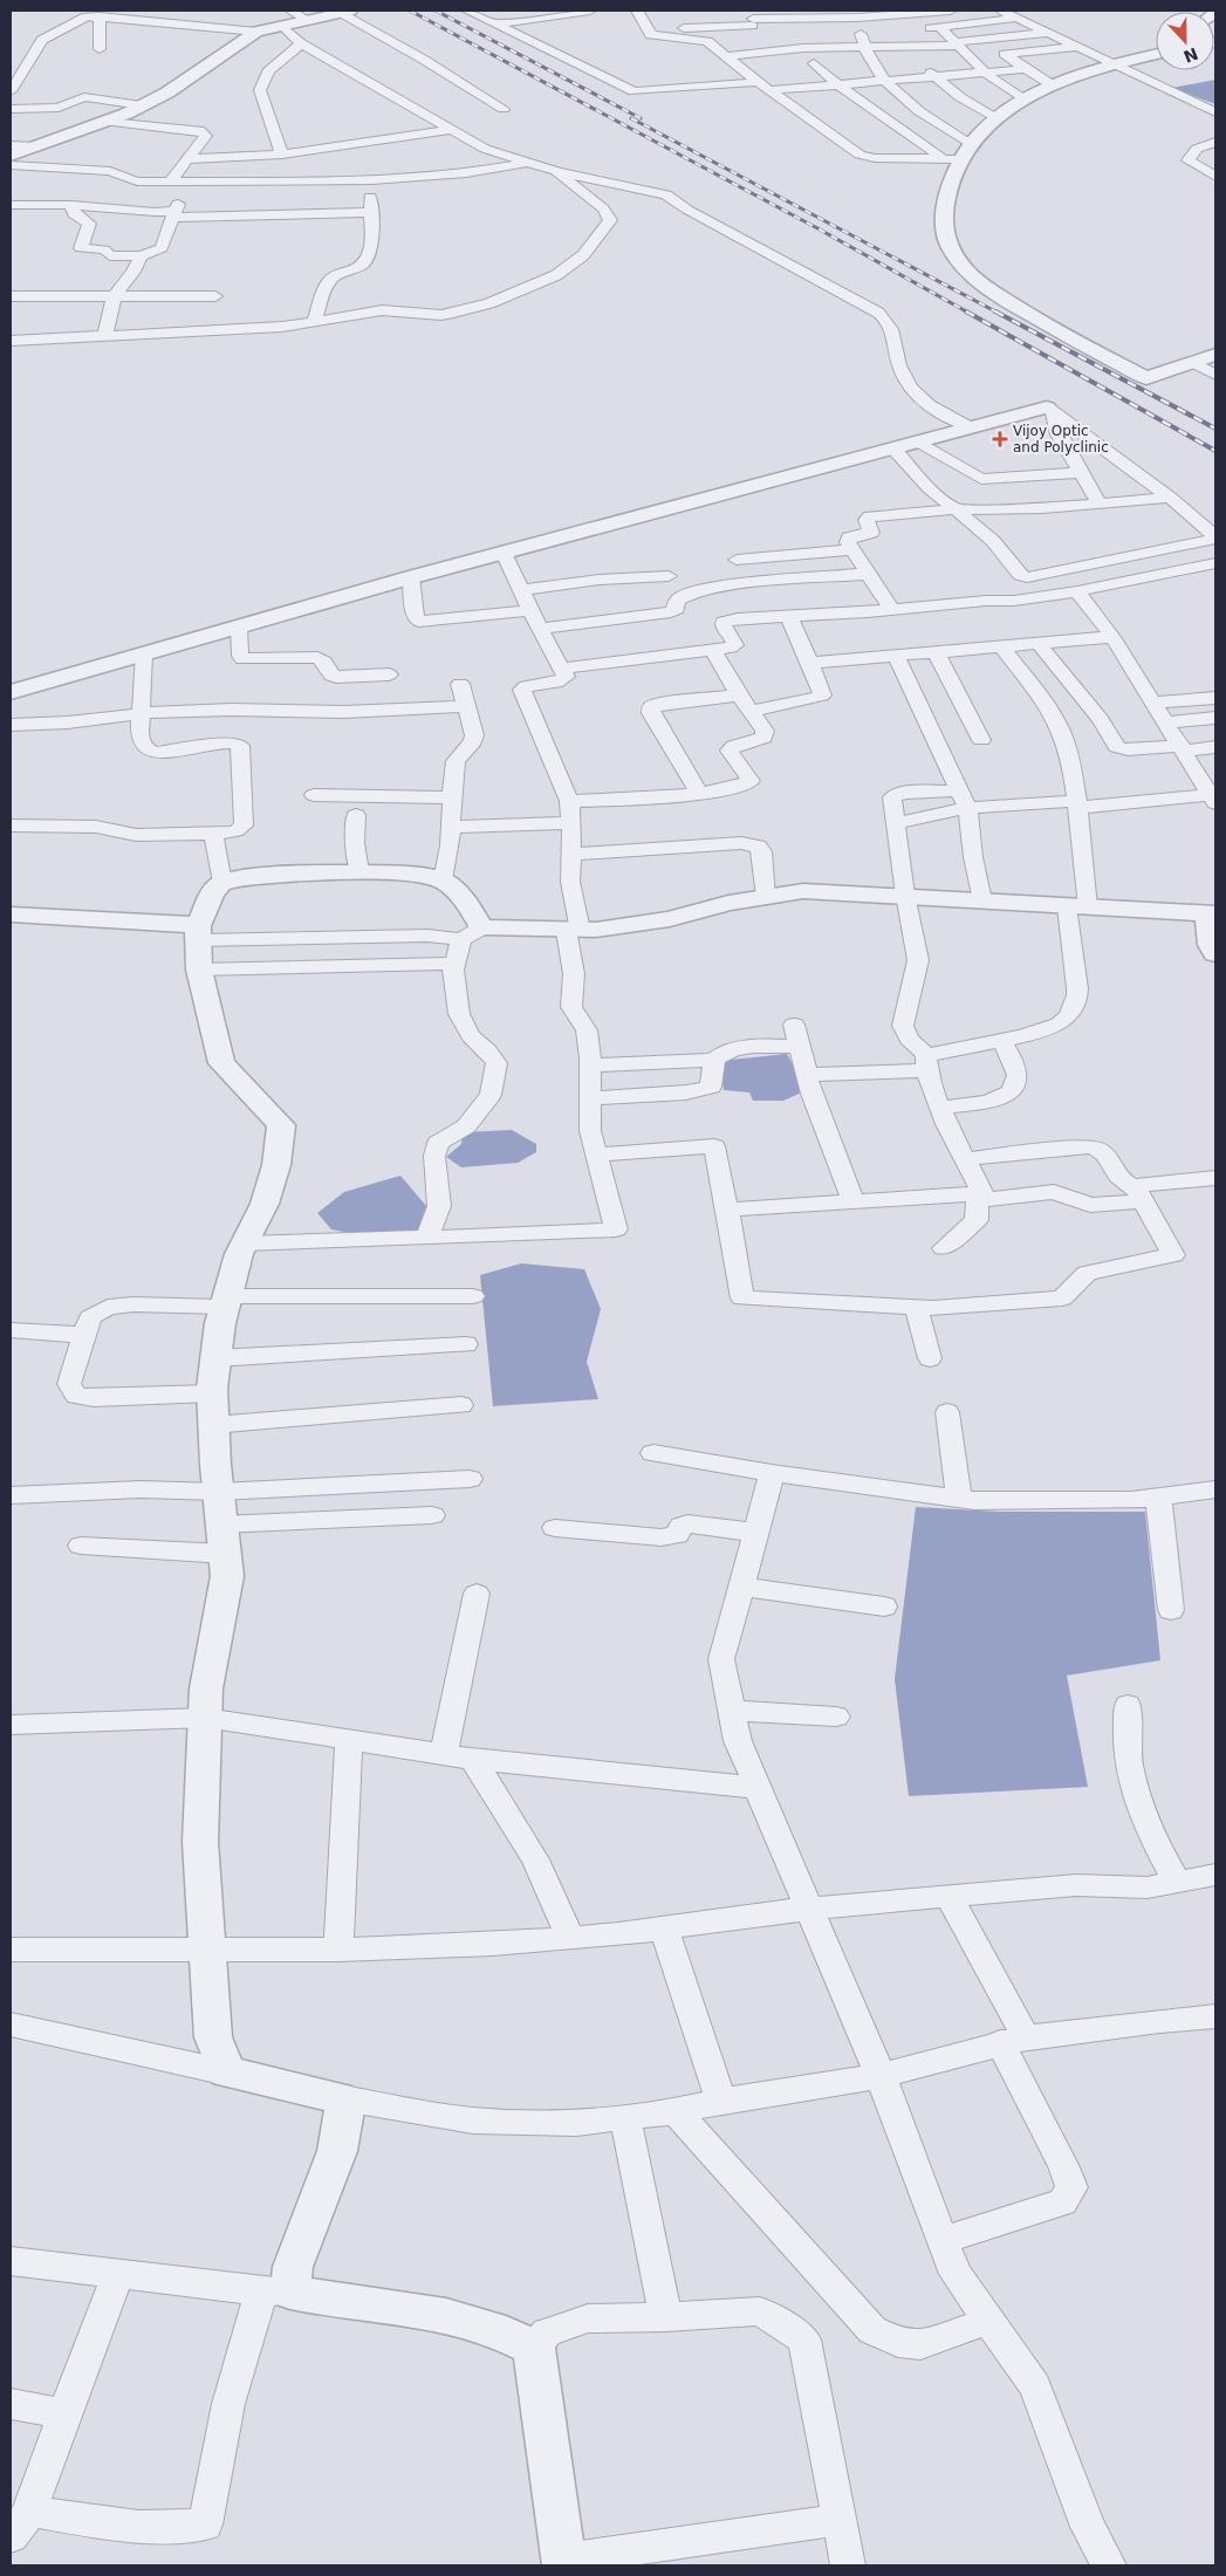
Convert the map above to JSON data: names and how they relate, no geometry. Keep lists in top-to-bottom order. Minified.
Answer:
{"places":{"health":["Vijoy Optic and Polyclinic"]},"north":"bottom"}
